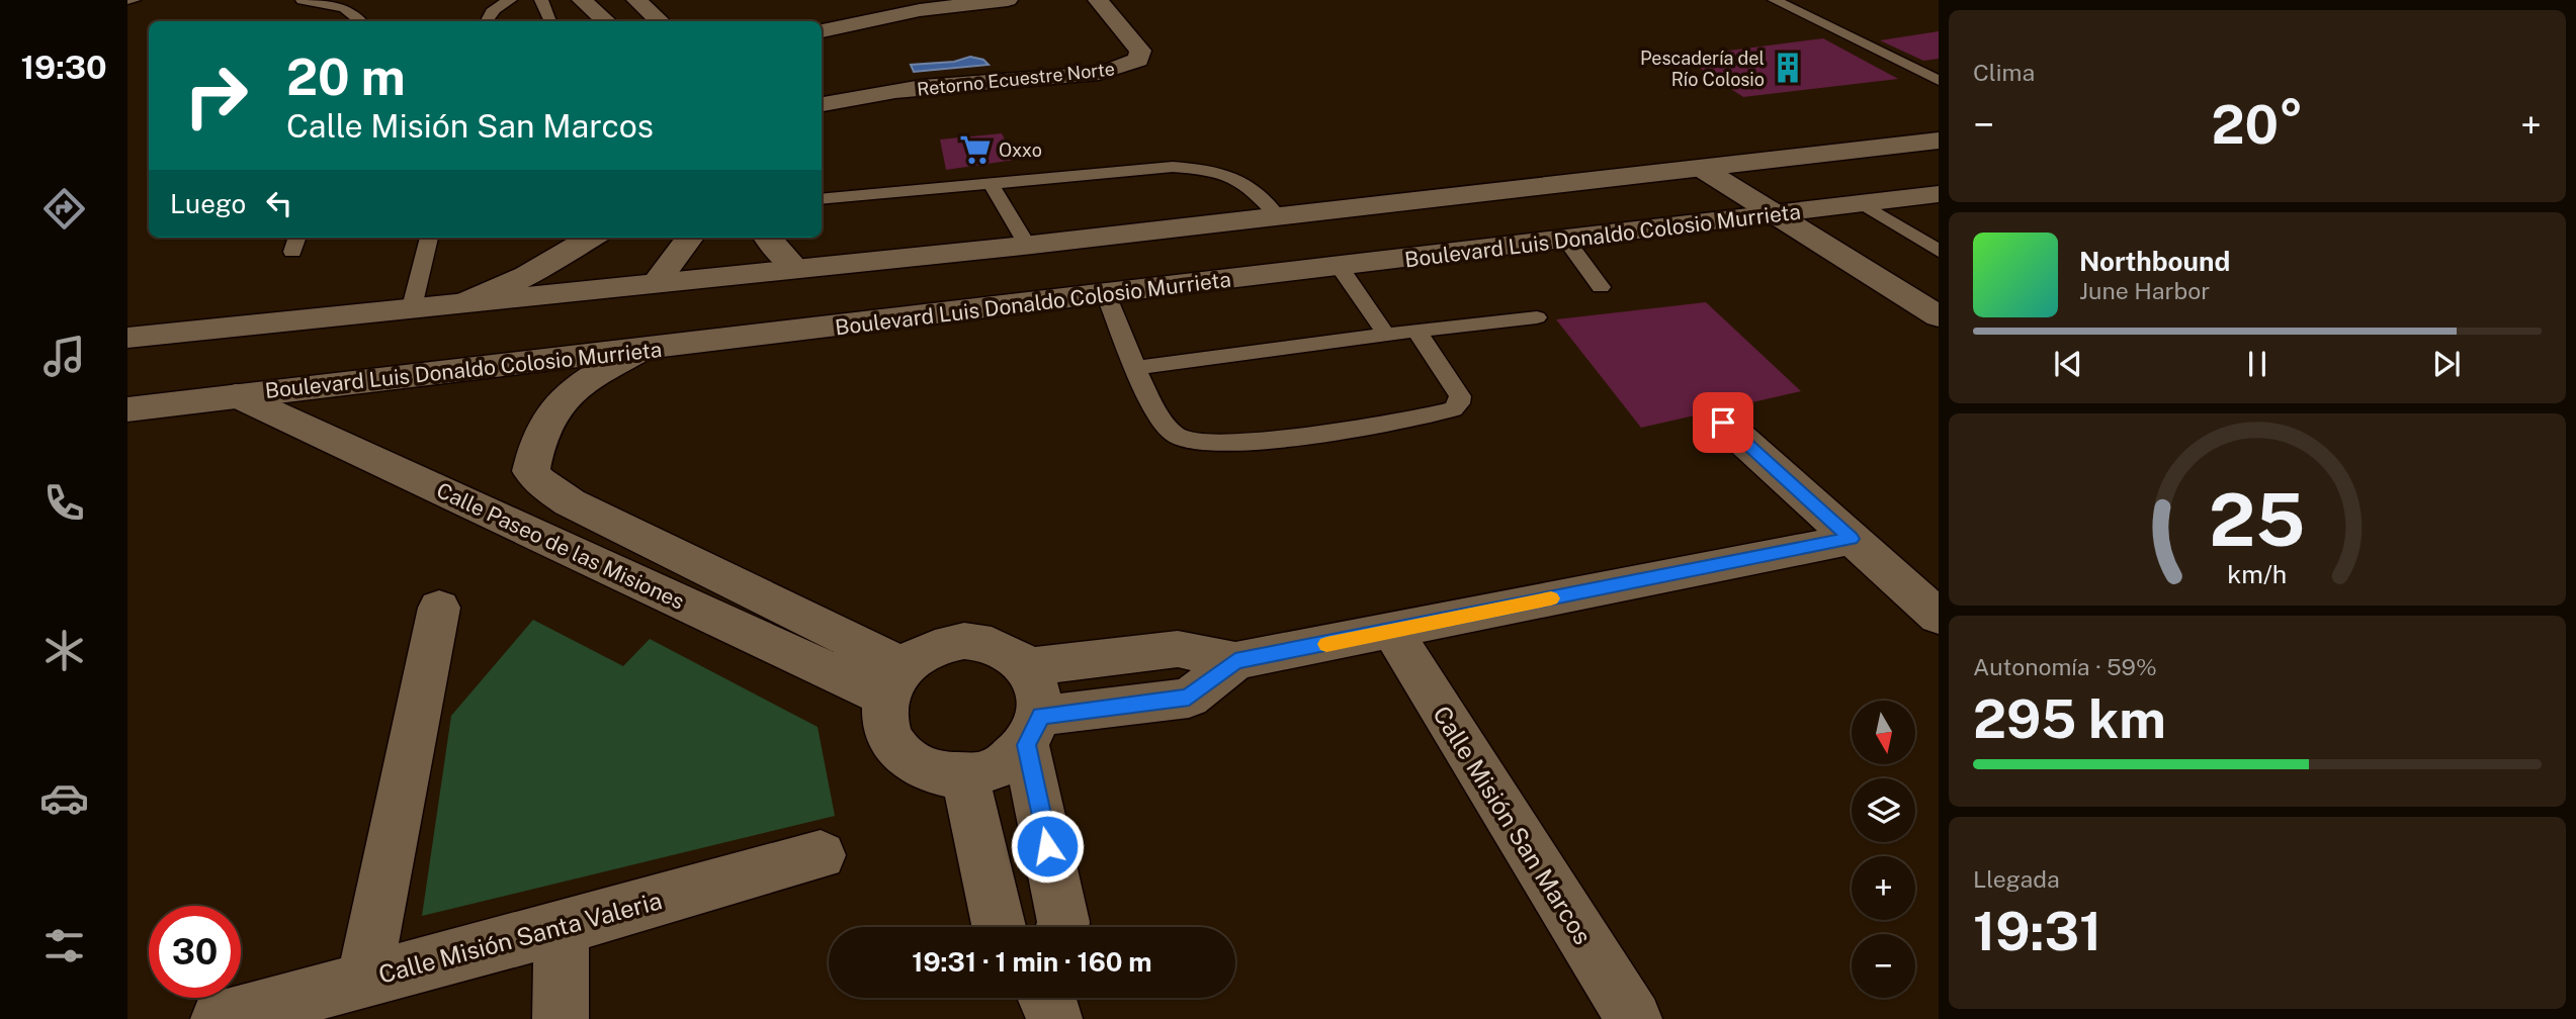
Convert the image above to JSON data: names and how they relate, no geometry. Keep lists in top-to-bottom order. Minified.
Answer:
{"streets":{"street":["Retorno Ecuestre Norte","Boulevard Luis Donaldo Colosio Murrieta","Calle Paseo de las Misiones","Calle Misión San Marcos","Calle Misión Santa Valeria"]},"crossings":[["Boulevard Luis Donaldo Colosio Murrieta","Calle Paseo de las Misiones"]],"places":{"building":["Pescadería del Río Colosio"],"supermarket":["Oxxo"]},"north":"bottom","page":{"tabs":"19:30","tile":["Clima",["Autonomía · 59%","295 km"],["Llegada","19:31"]],"turn":["20 m","Calle Misión San Marcos"],"heat":["−","20°","+"],"then":"Luego","song":["Northbound","June Harbor"],"map_buttons":["+","−"],"limit":"30","trip":"19:31 · 1 min · 160 m","gauge":["25","km/h"]}}
